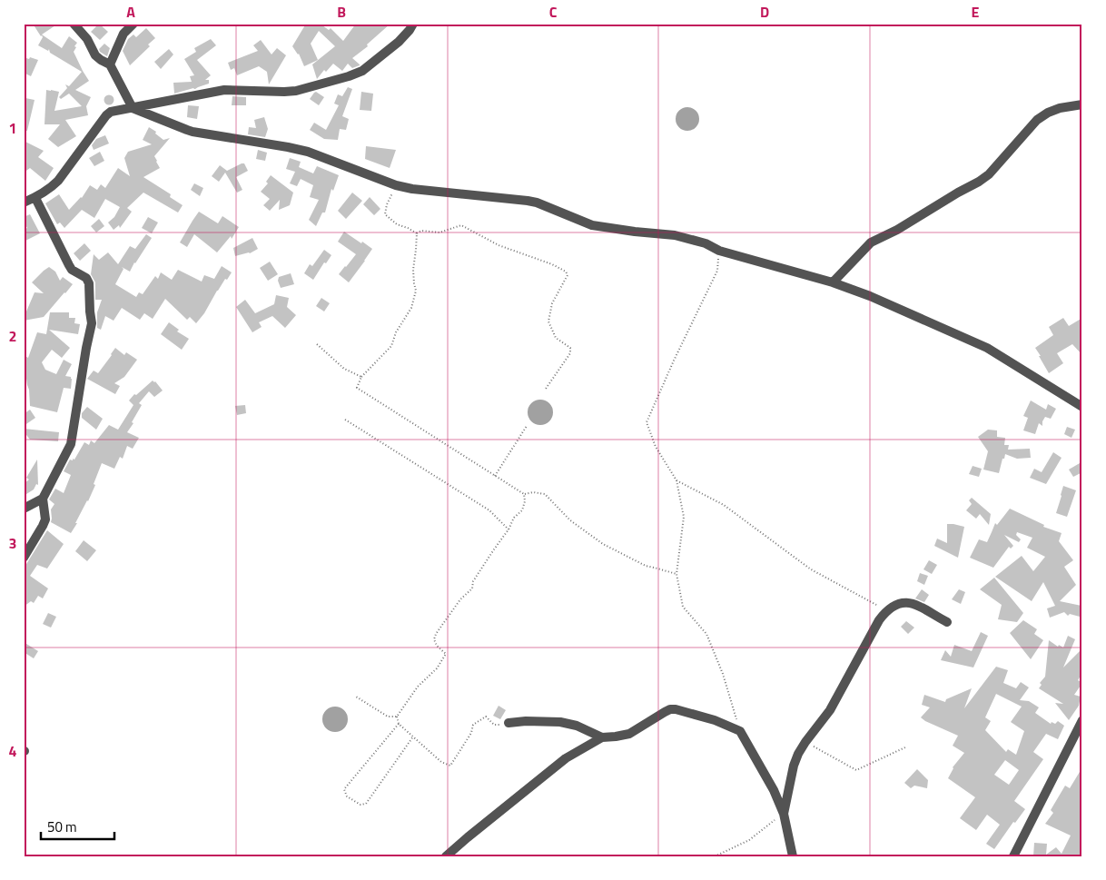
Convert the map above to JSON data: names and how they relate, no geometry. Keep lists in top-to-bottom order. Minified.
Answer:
{"scale_bar":"50 m","grid":{"columns":["A","B","C","D","E"],"rows":["1","2","3","4"]}}
